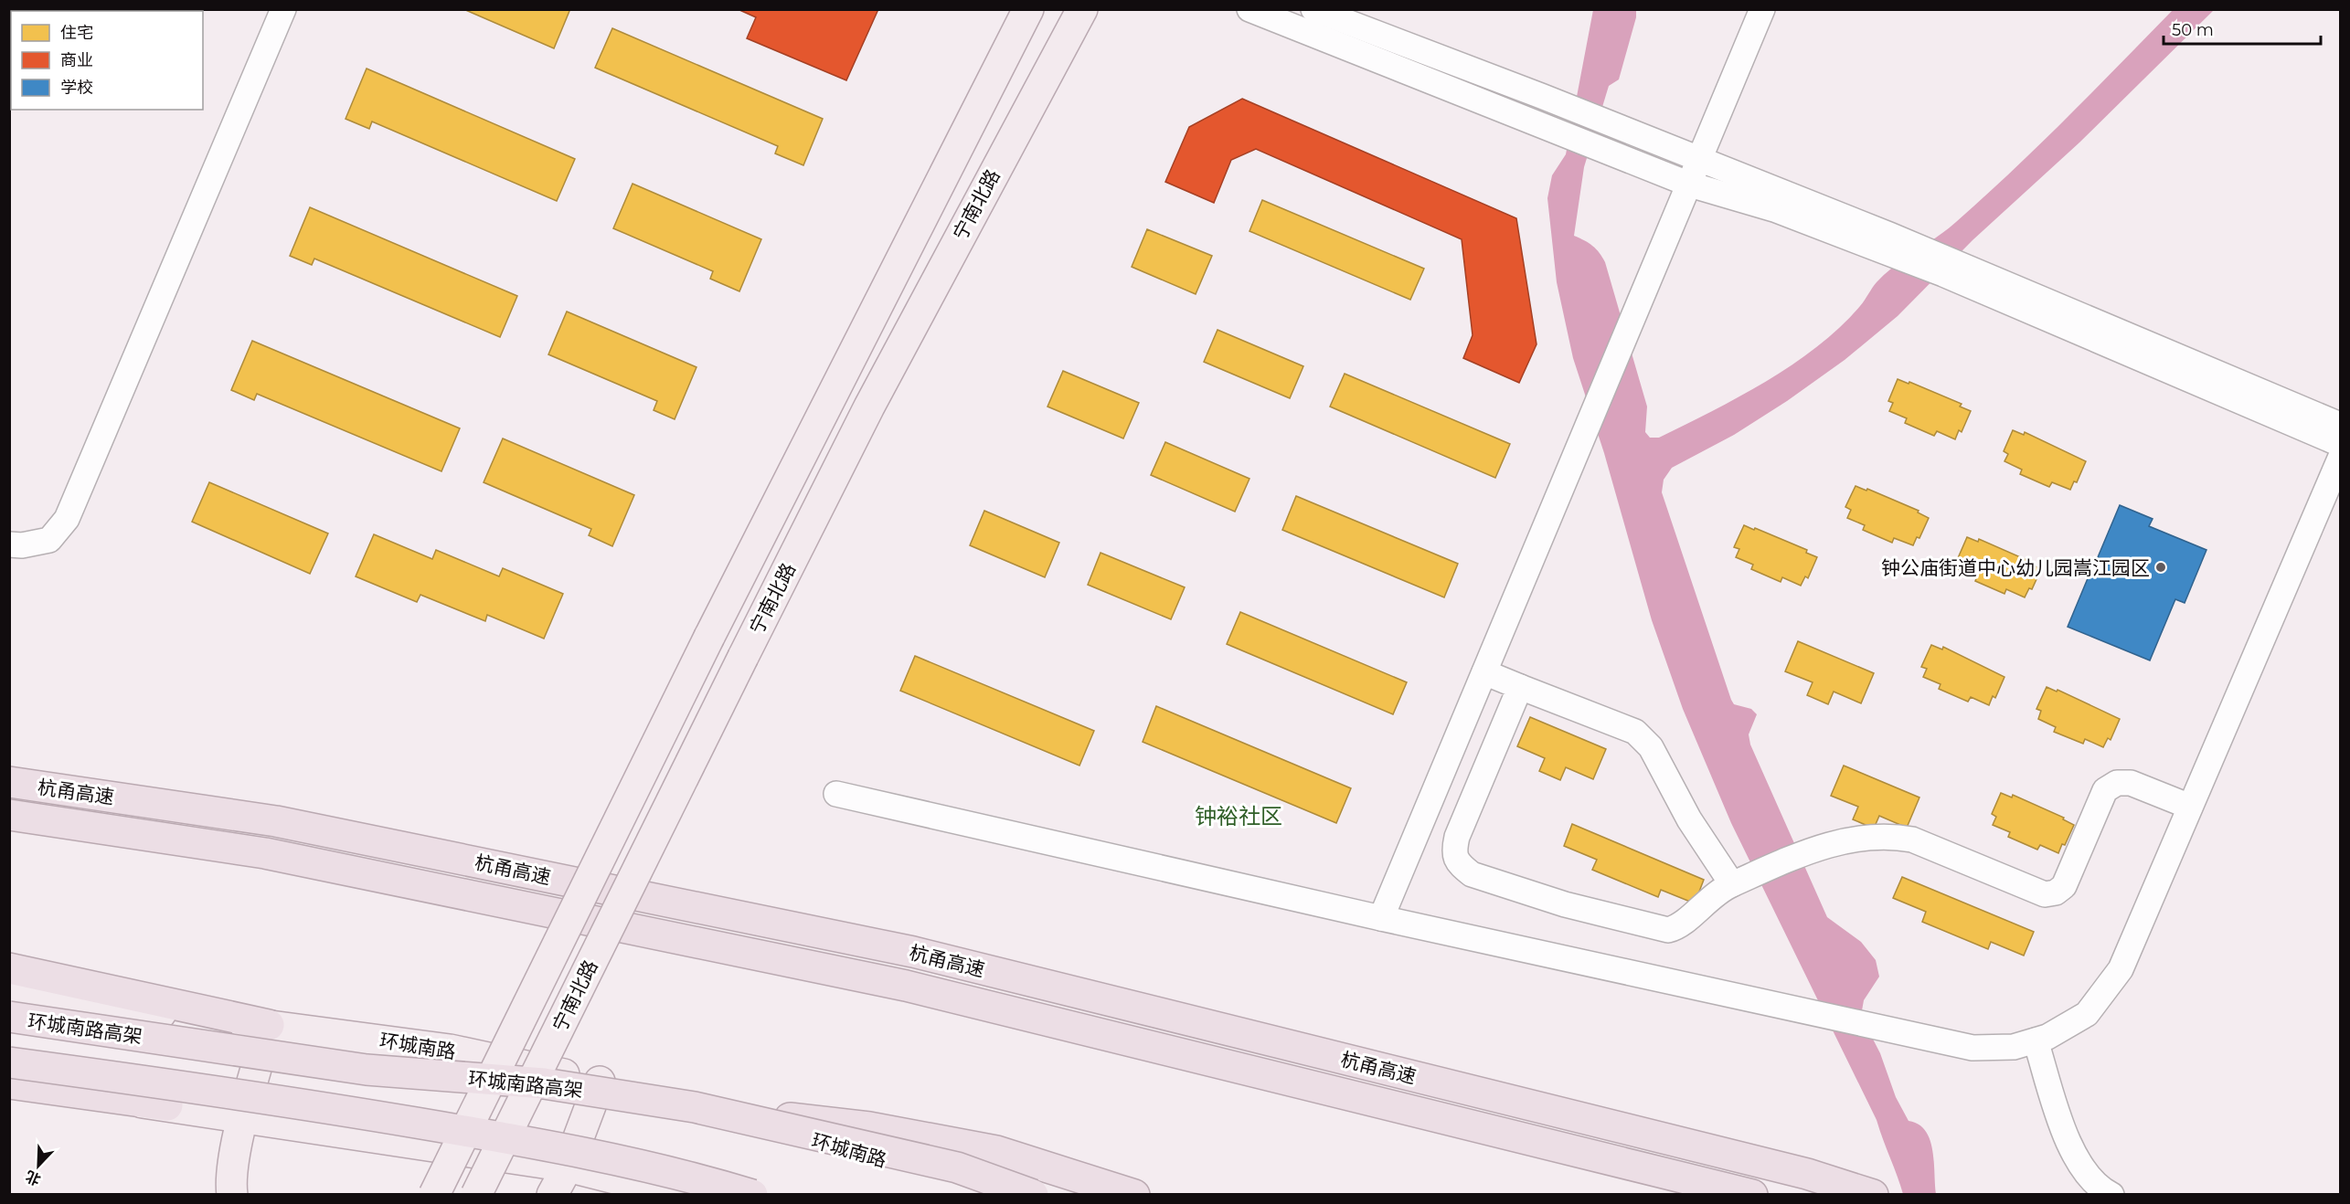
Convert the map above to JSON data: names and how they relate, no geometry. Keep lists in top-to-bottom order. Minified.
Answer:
{"streets":{"highway":["杭甬高速","环城南路高架"],"main road":["宁南北路","环城南路"]},"districts":["钟裕社区"],"places":["钟公庙街道中心幼儿园嵩江园区"],"legend":["住宅","商业","学校"],"scale_bar":"50 m","north":"bottom left"}
